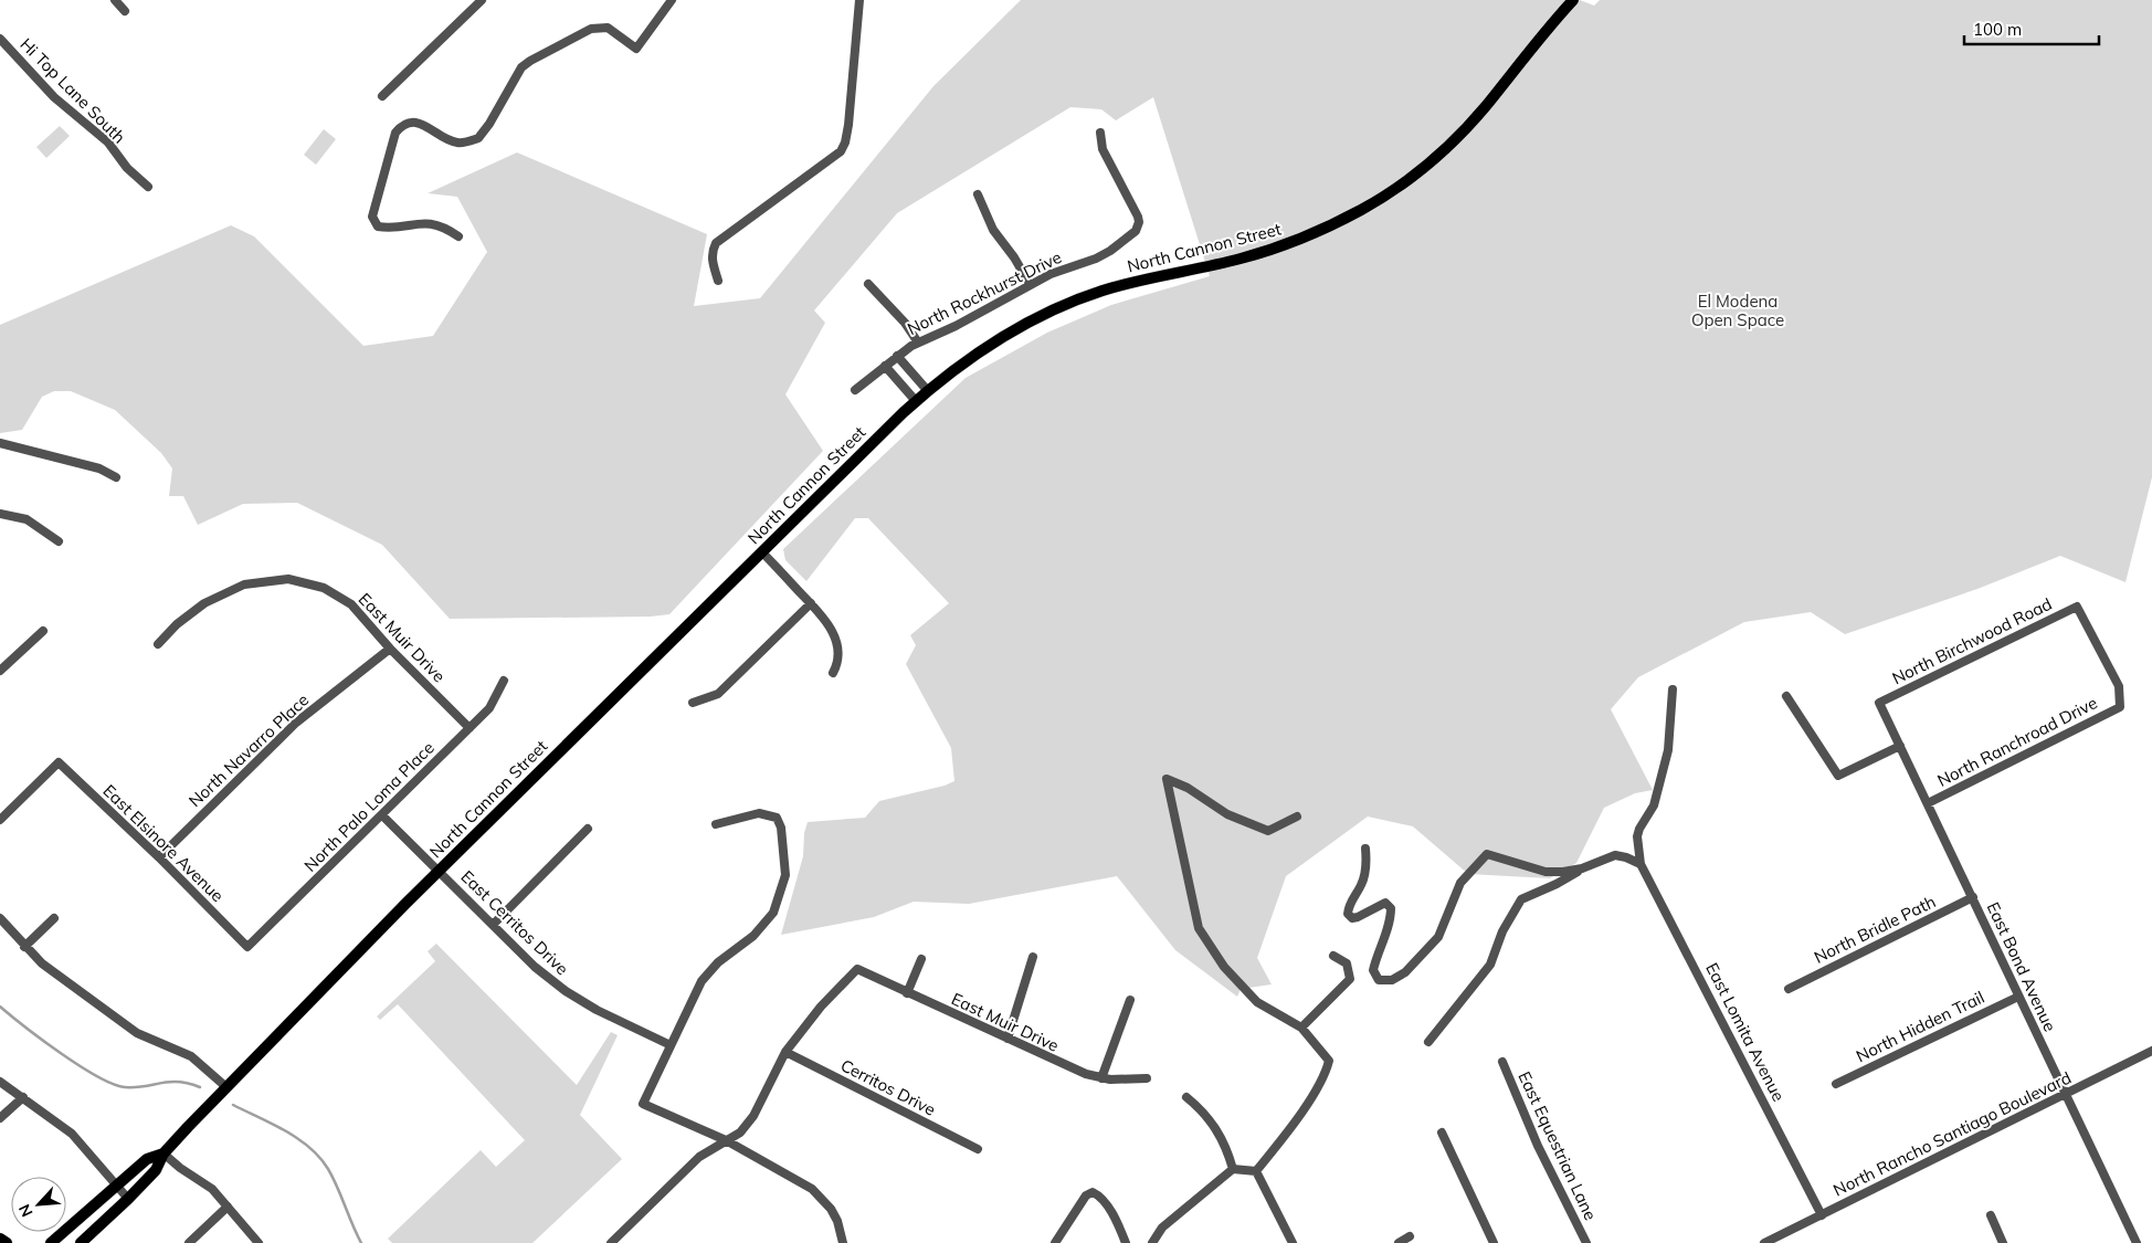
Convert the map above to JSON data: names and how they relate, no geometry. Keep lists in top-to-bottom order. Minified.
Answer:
{"streets":{"main road":["North Cannon Street"],"street":["Hi Top Lane South","North Rockhurst Drive","East Muir Drive","North Birchwood Road","North Ranchroad Drive","North Navarro Place","North Palo Loma Place","East Elsinore Avenue","East Cerritos Drive","North Bridle Path","East Bond Avenue","North Hidden Trail","East Lomita Avenue","Cerritos Drive","North Rancho Santiago Boulevard","East Equestrian Lane"]},"crossings":[["North Cannon Street","North Rockhurst Drive"],["North Cannon Street","East Cerritos Drive"],["East Muir Drive","North Navarro Place"],["East Muir Drive","North Palo Loma Place"],["East Muir Drive","Cerritos Drive"],["North Birchwood Road","North Ranchroad Drive"],["North Birchwood Road","East Bond Avenue"],["North Ranchroad Drive","East Bond Avenue"],["North Navarro Place","East Elsinore Avenue"],["North Palo Loma Place","East Elsinore Avenue"],["North Palo Loma Place","East Cerritos Drive"],["North Bridle Path","East Bond Avenue"],["East Bond Avenue","North Hidden Trail"],["East Bond Avenue","North Rancho Santiago Boulevard"],["East Lomita Avenue","North Rancho Santiago Boulevard"]],"parks":["El Modena Open Space"],"scale_bar":"100 m","north":"bottom left"}
